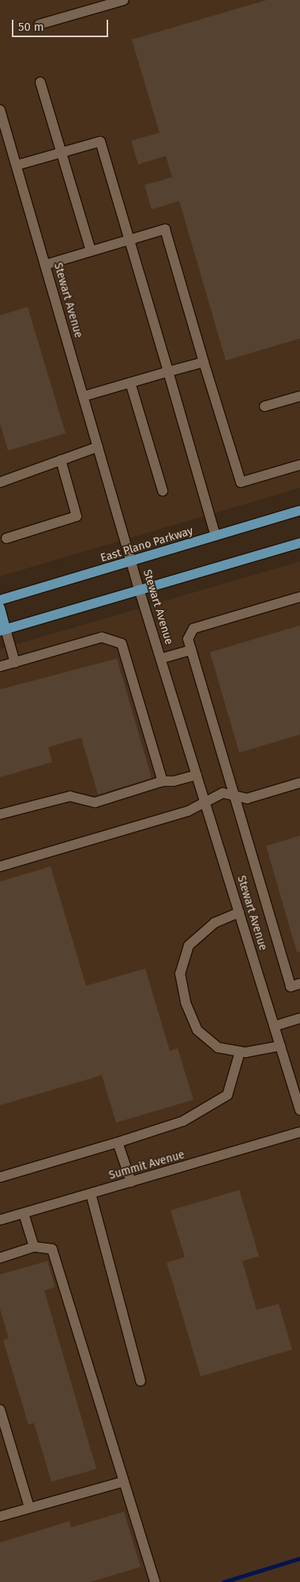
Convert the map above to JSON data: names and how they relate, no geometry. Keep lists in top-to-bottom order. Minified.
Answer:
{"streets":{"main road":["East Plano Parkway"],"street":["Stewart Avenue","Summit Avenue"]},"crossings":[["Stewart Avenue","East Plano Parkway"]],"scale_bar":"50 m"}
